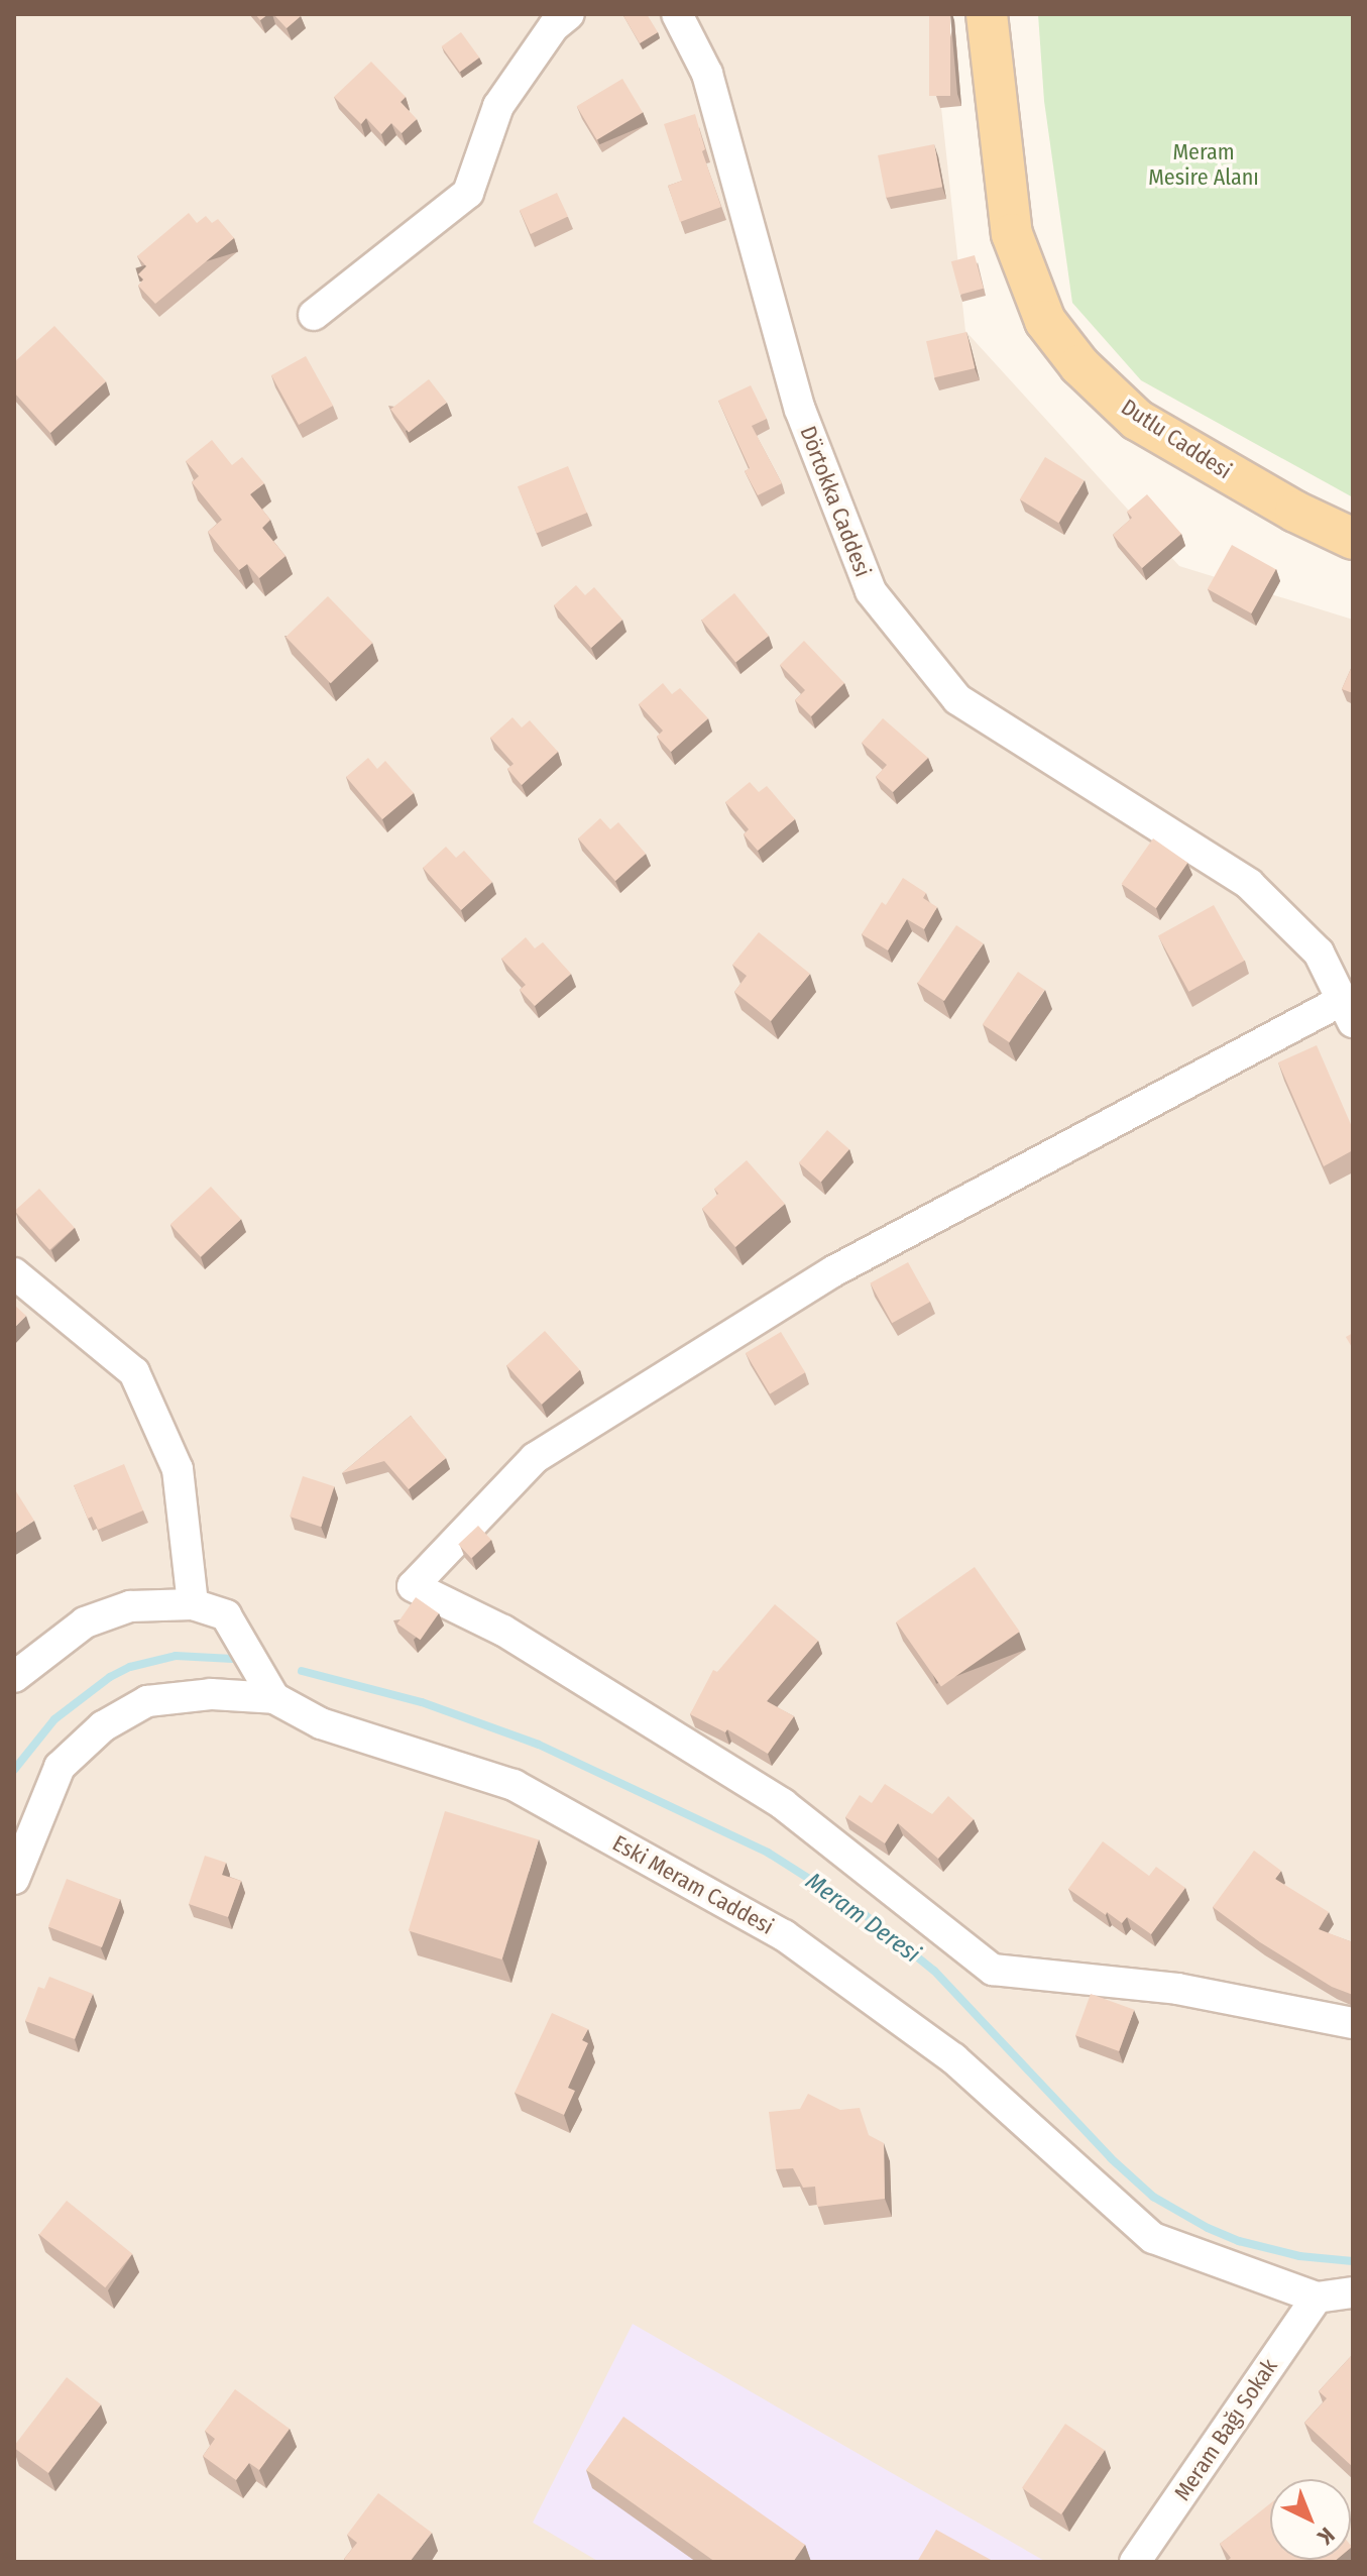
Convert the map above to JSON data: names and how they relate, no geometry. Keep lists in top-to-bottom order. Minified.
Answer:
{"streets":{"main road":["Dutlu Caddesi"],"street":["Dörtokka Caddesi","Eski Meram Caddesi","Meram Bağı Sokak"]},"crossings":[["Eski Meram Caddesi","Meram Bağı Sokak"]],"water":["Meram Deresi"],"parks":["Meram Mesire Alanı"],"north":"bottom right"}
